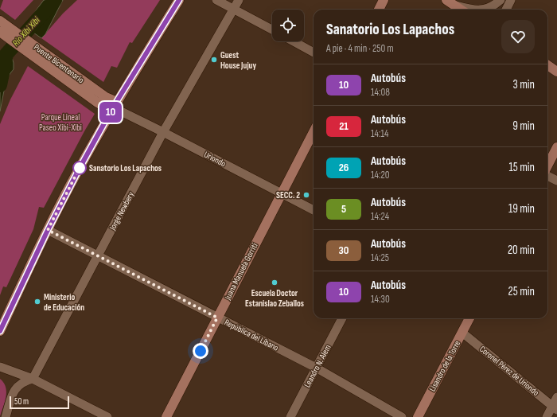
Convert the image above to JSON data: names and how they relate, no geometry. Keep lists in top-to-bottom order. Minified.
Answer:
{"streets":{"main road":["Puente Bicentenario","Juana Manuela Gorriti","Lisandro de la Torre"],"street":["Uriondo","Jorge Newbery","República del Líbano","Leandro N. Alem","Coronel Pérez de Uriondo"]},"crossings":[["Uriondo","Jorge Newbery"],["Uriondo","Juana Manuela Gorriti"],["Jorge Newbery","República del Líbano"],["Juana Manuela Gorriti","República del Líbano"],["República del Líbano","Leandro N. Alem"],["Lisandro de la Torre","Coronel Pérez de Uriondo"]],"water":["Río Xibi Xibi"],"parks":["Parque Lineal Paseo Xibi-Xibi"],"places":["Guest House Jujuy","Sanatorio Los Lapachos","SECC. 2","Escuela Doctor Estanislao Zeballos","Ministerio de Educación"],"lines":["bus line 10"],"scale_bar":"50 m","page":{"on_map":"10","heading":["Sanatorio Los Lapachos","A pie · 4 min · 250 m"],"list":[{"mark":"10","name":"Autobús","note":"14:08","value":"3 min"},{"mark":"21","name":"Autobús","note":"14:14","value":"9 min"},{"mark":"26","name":"Autobús","note":"14:20","value":"15 min"},{"mark":"5","name":"Autobús","note":"14:24","value":"19 min"},{"mark":"30","name":"Autobús","note":"14:25","value":"20 min"},{"mark":"10","name":"Autobús","note":"14:30","value":"25 min"}],"scale":"50 m"}}
